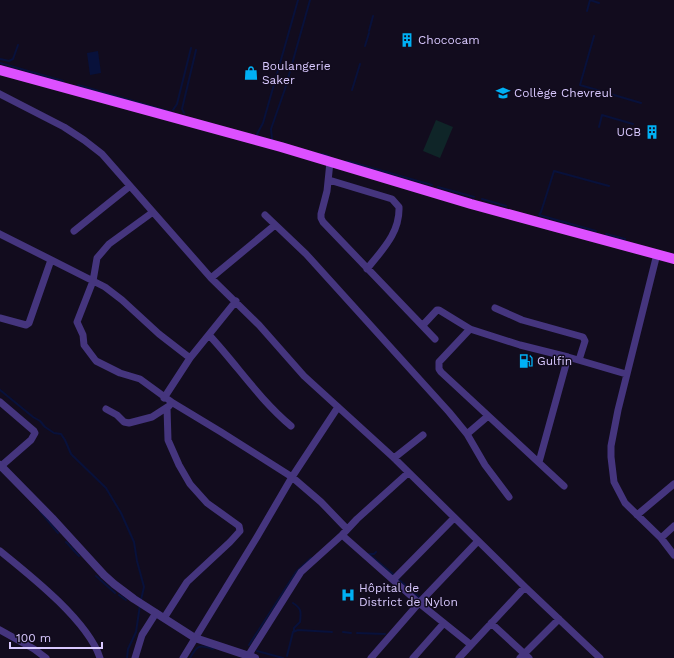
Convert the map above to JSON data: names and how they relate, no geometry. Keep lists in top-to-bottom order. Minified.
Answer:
{"places":{"building":["Chococam","UCB"],"shop":["Boulangerie Saker"],"school or university":["Collège Chevreul"],"fuel station":["Gulfin"],"hospital":["Hôpital de District de Nylon"]},"scale_bar":"100 m"}
